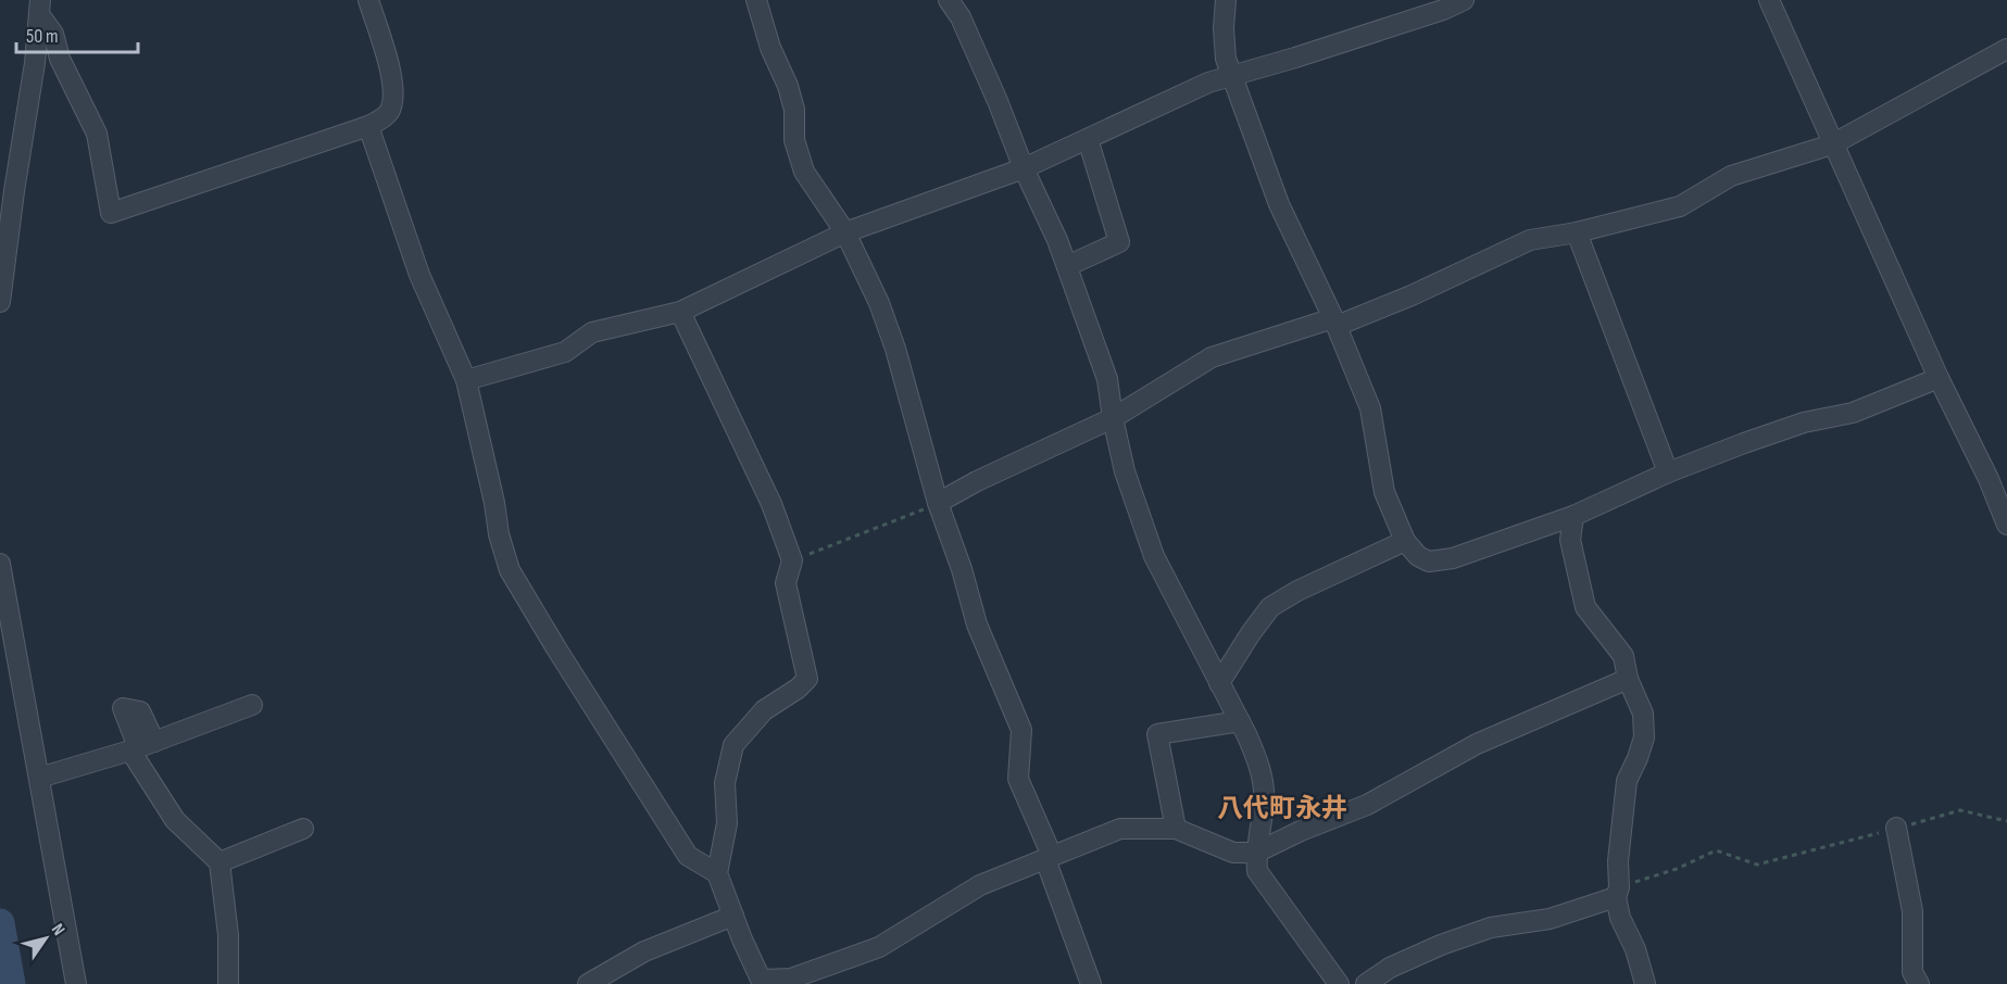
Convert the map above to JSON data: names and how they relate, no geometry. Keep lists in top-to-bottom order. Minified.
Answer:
{"districts":["八代町永井"],"scale_bar":"50 m","north":"top right"}
